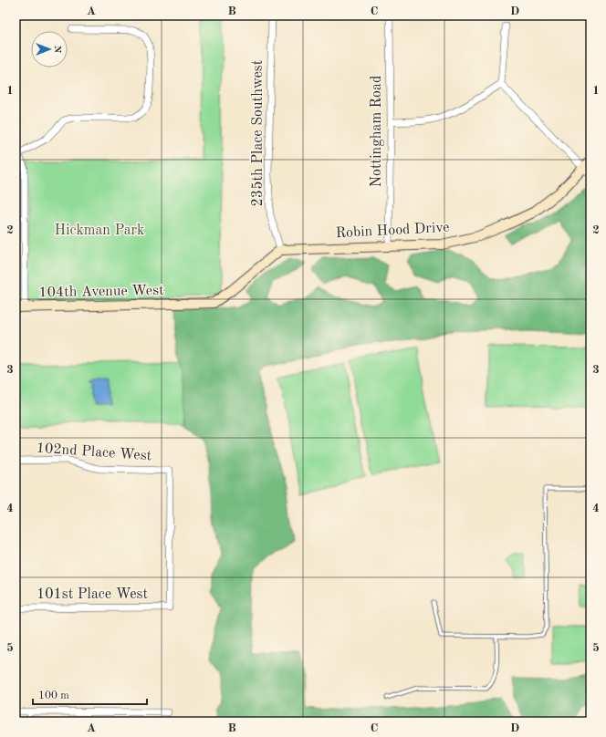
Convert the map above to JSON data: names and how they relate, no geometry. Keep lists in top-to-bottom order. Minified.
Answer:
{"streets":{"street":["Nottingham Road","235th Place Southwest","Robin Hood Drive","104th Avenue West","102nd Place West","101st Place West"]},"crossings":[["Nottingham Road","Robin Hood Drive"],["235th Place Southwest","Robin Hood Drive"],["235th Place Southwest","104th Avenue West"],["Robin Hood Drive","104th Avenue West"],["102nd Place West","101st Place West"]],"parks":["Hickman Park"],"scale_bar":"100 m","north":"right","grid":{"columns":["A","B","C","D"],"rows":["1","2","3","4","5"]}}
